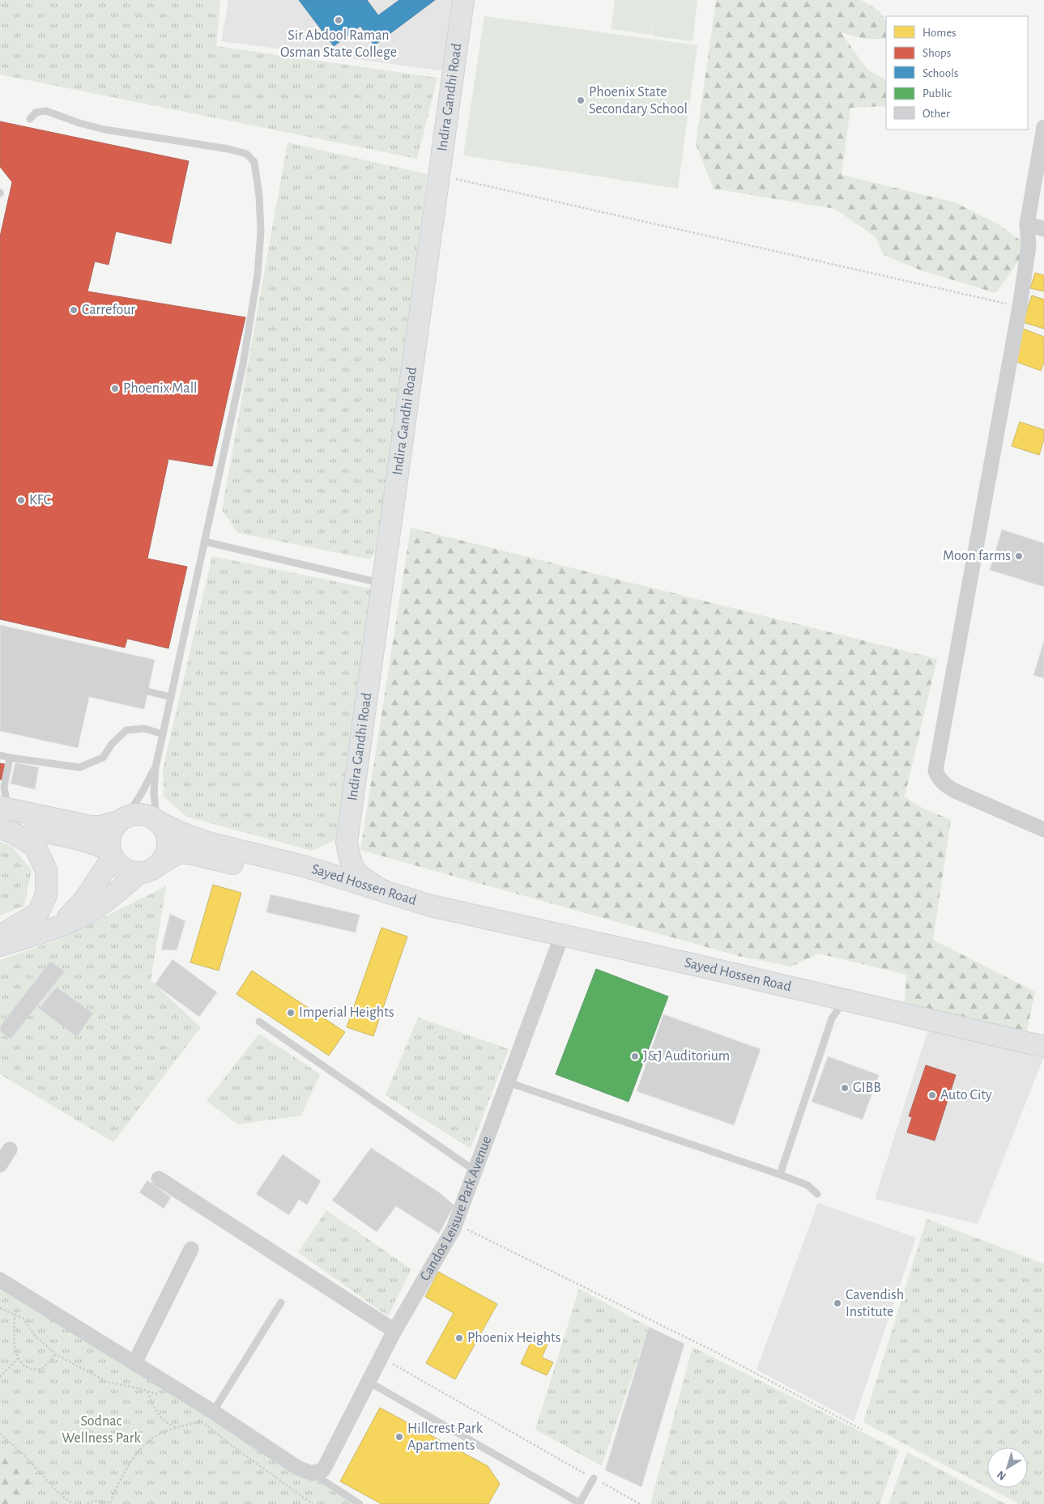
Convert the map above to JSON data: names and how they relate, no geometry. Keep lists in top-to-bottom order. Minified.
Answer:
{"streets":{"main road":["Indira Gandhi Road","Sayed Hossen Road"],"street":["Candos Leisure Park Avenue"]},"crossings":[["Indira Gandhi Road","Sayed Hossen Road"],["Sayed Hossen Road","Candos Leisure Park Avenue"]],"parks":["Sodnac Wellness Park"],"places":["Sir Abdool Raman Osman State College","Phoenix State Secondary School","Carrefour","Phoenix Mall","KFC","Moon farms","Imperial Heights","J&J Auditorium","GIBB","Auto City","Cavendish Institute","Phoenix Heights","Hillcrest Park Apartments"],"legend":["Homes","Shops","Schools","Public","Other"],"north":"bottom left"}
